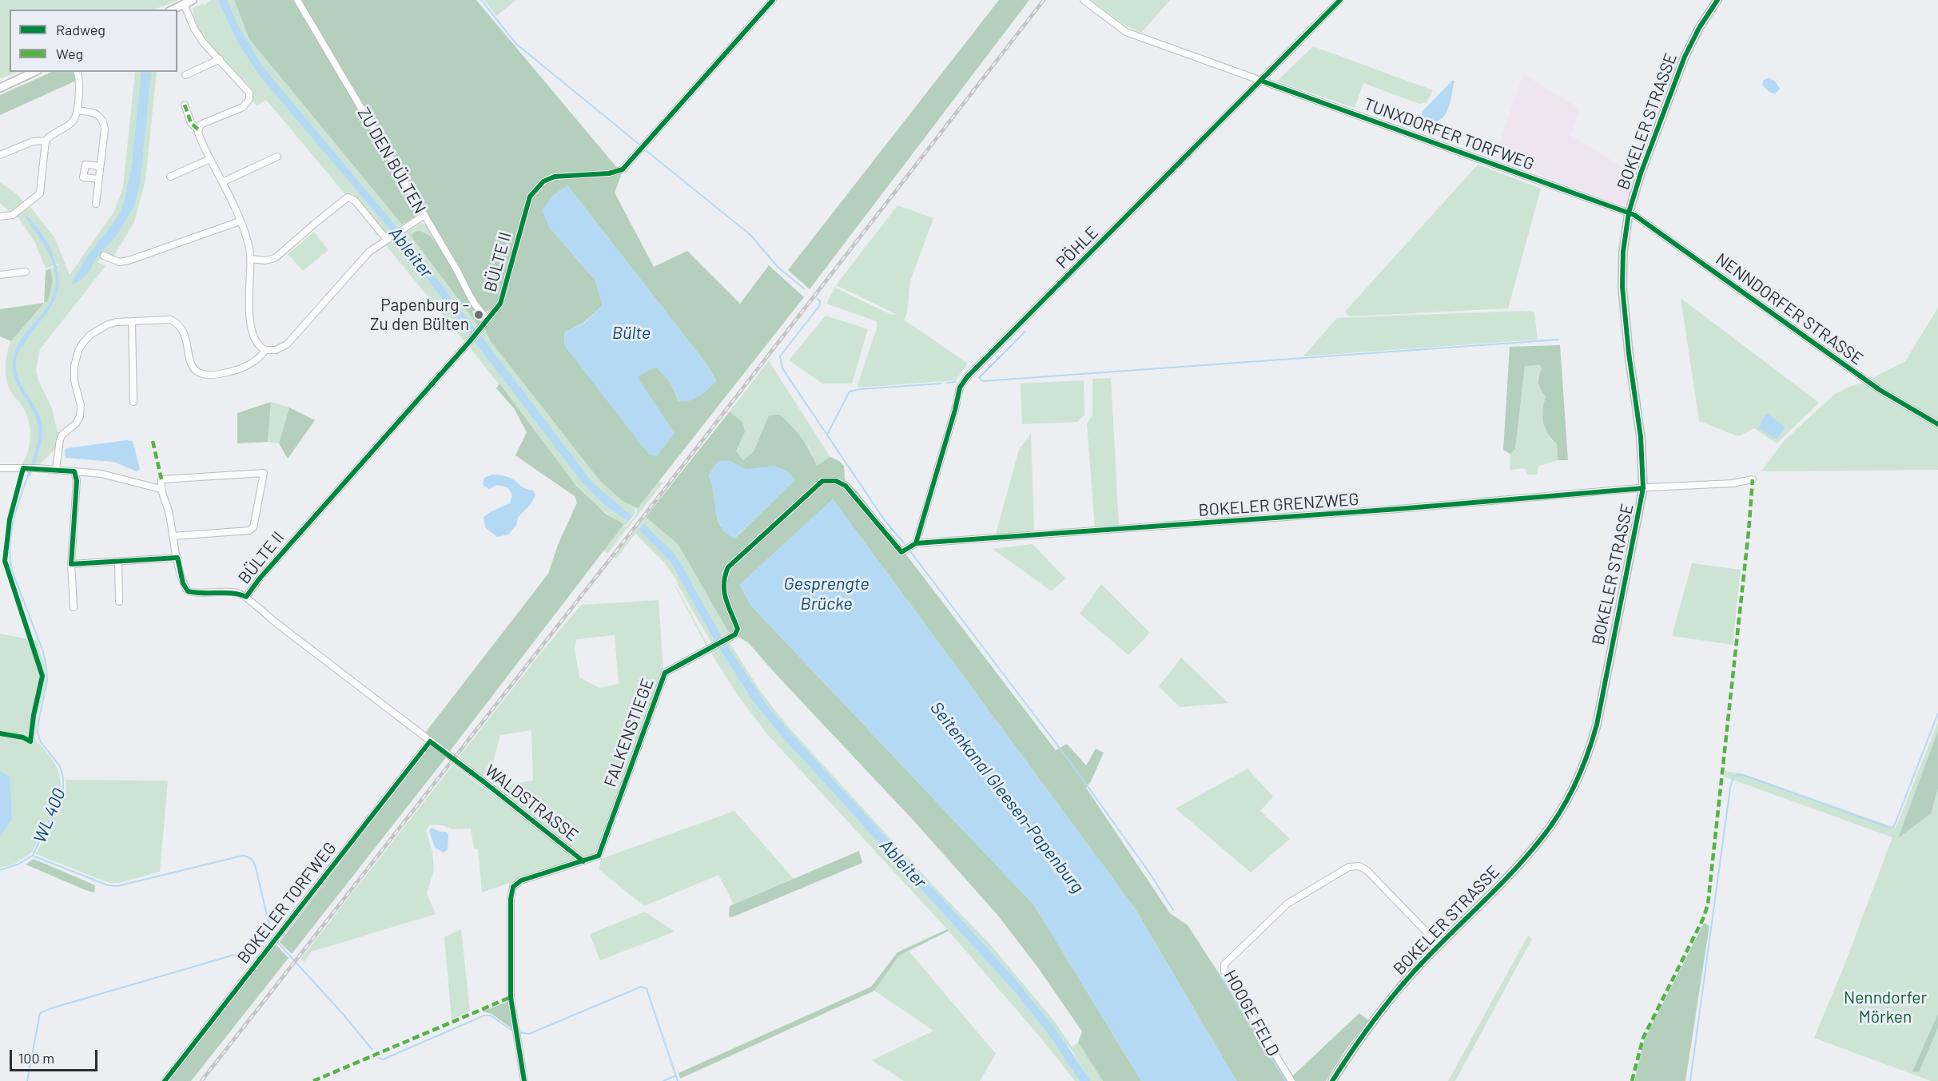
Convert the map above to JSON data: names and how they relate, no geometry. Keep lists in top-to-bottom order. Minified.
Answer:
{"streets":{"street":["BOKELER STRASSE","TUNXDORFER TORFWEG","ZU DEN BÜLTEN","PÖHLE","BÜLTE II","NENNDORFER STRASSE","BOKELER GRENZWEG","FALKENSTIEGE","WALDSTRASSE","BOKELER TORFWEG","HOOGE FELD"]},"crossings":[["BOKELER STRASSE","TUNXDORFER TORFWEG"],["BOKELER STRASSE","NENNDORFER STRASSE"],["BOKELER STRASSE","BOKELER GRENZWEG"],["BOKELER STRASSE","HOOGE FELD"],["TUNXDORFER TORFWEG","PÖHLE"],["TUNXDORFER TORFWEG","NENNDORFER STRASSE"],["ZU DEN BÜLTEN","BÜLTE II"],["PÖHLE","BOKELER GRENZWEG"],["PÖHLE","FALKENSTIEGE"],["BÜLTE II","WALDSTRASSE"],["BOKELER GRENZWEG","FALKENSTIEGE"],["FALKENSTIEGE","WALDSTRASSE"],["WALDSTRASSE","BOKELER TORFWEG"]],"water":["Ableiter","Bülte","Gesprengte Brücke","Seitenkanal Gleesen-Papenburg","WL 400"],"parks":["Nenndorfer Mörken"],"places":["Papenburg - Zu den Bülten"],"legend":["Radweg","Weg"],"scale_bar":"100 m"}
